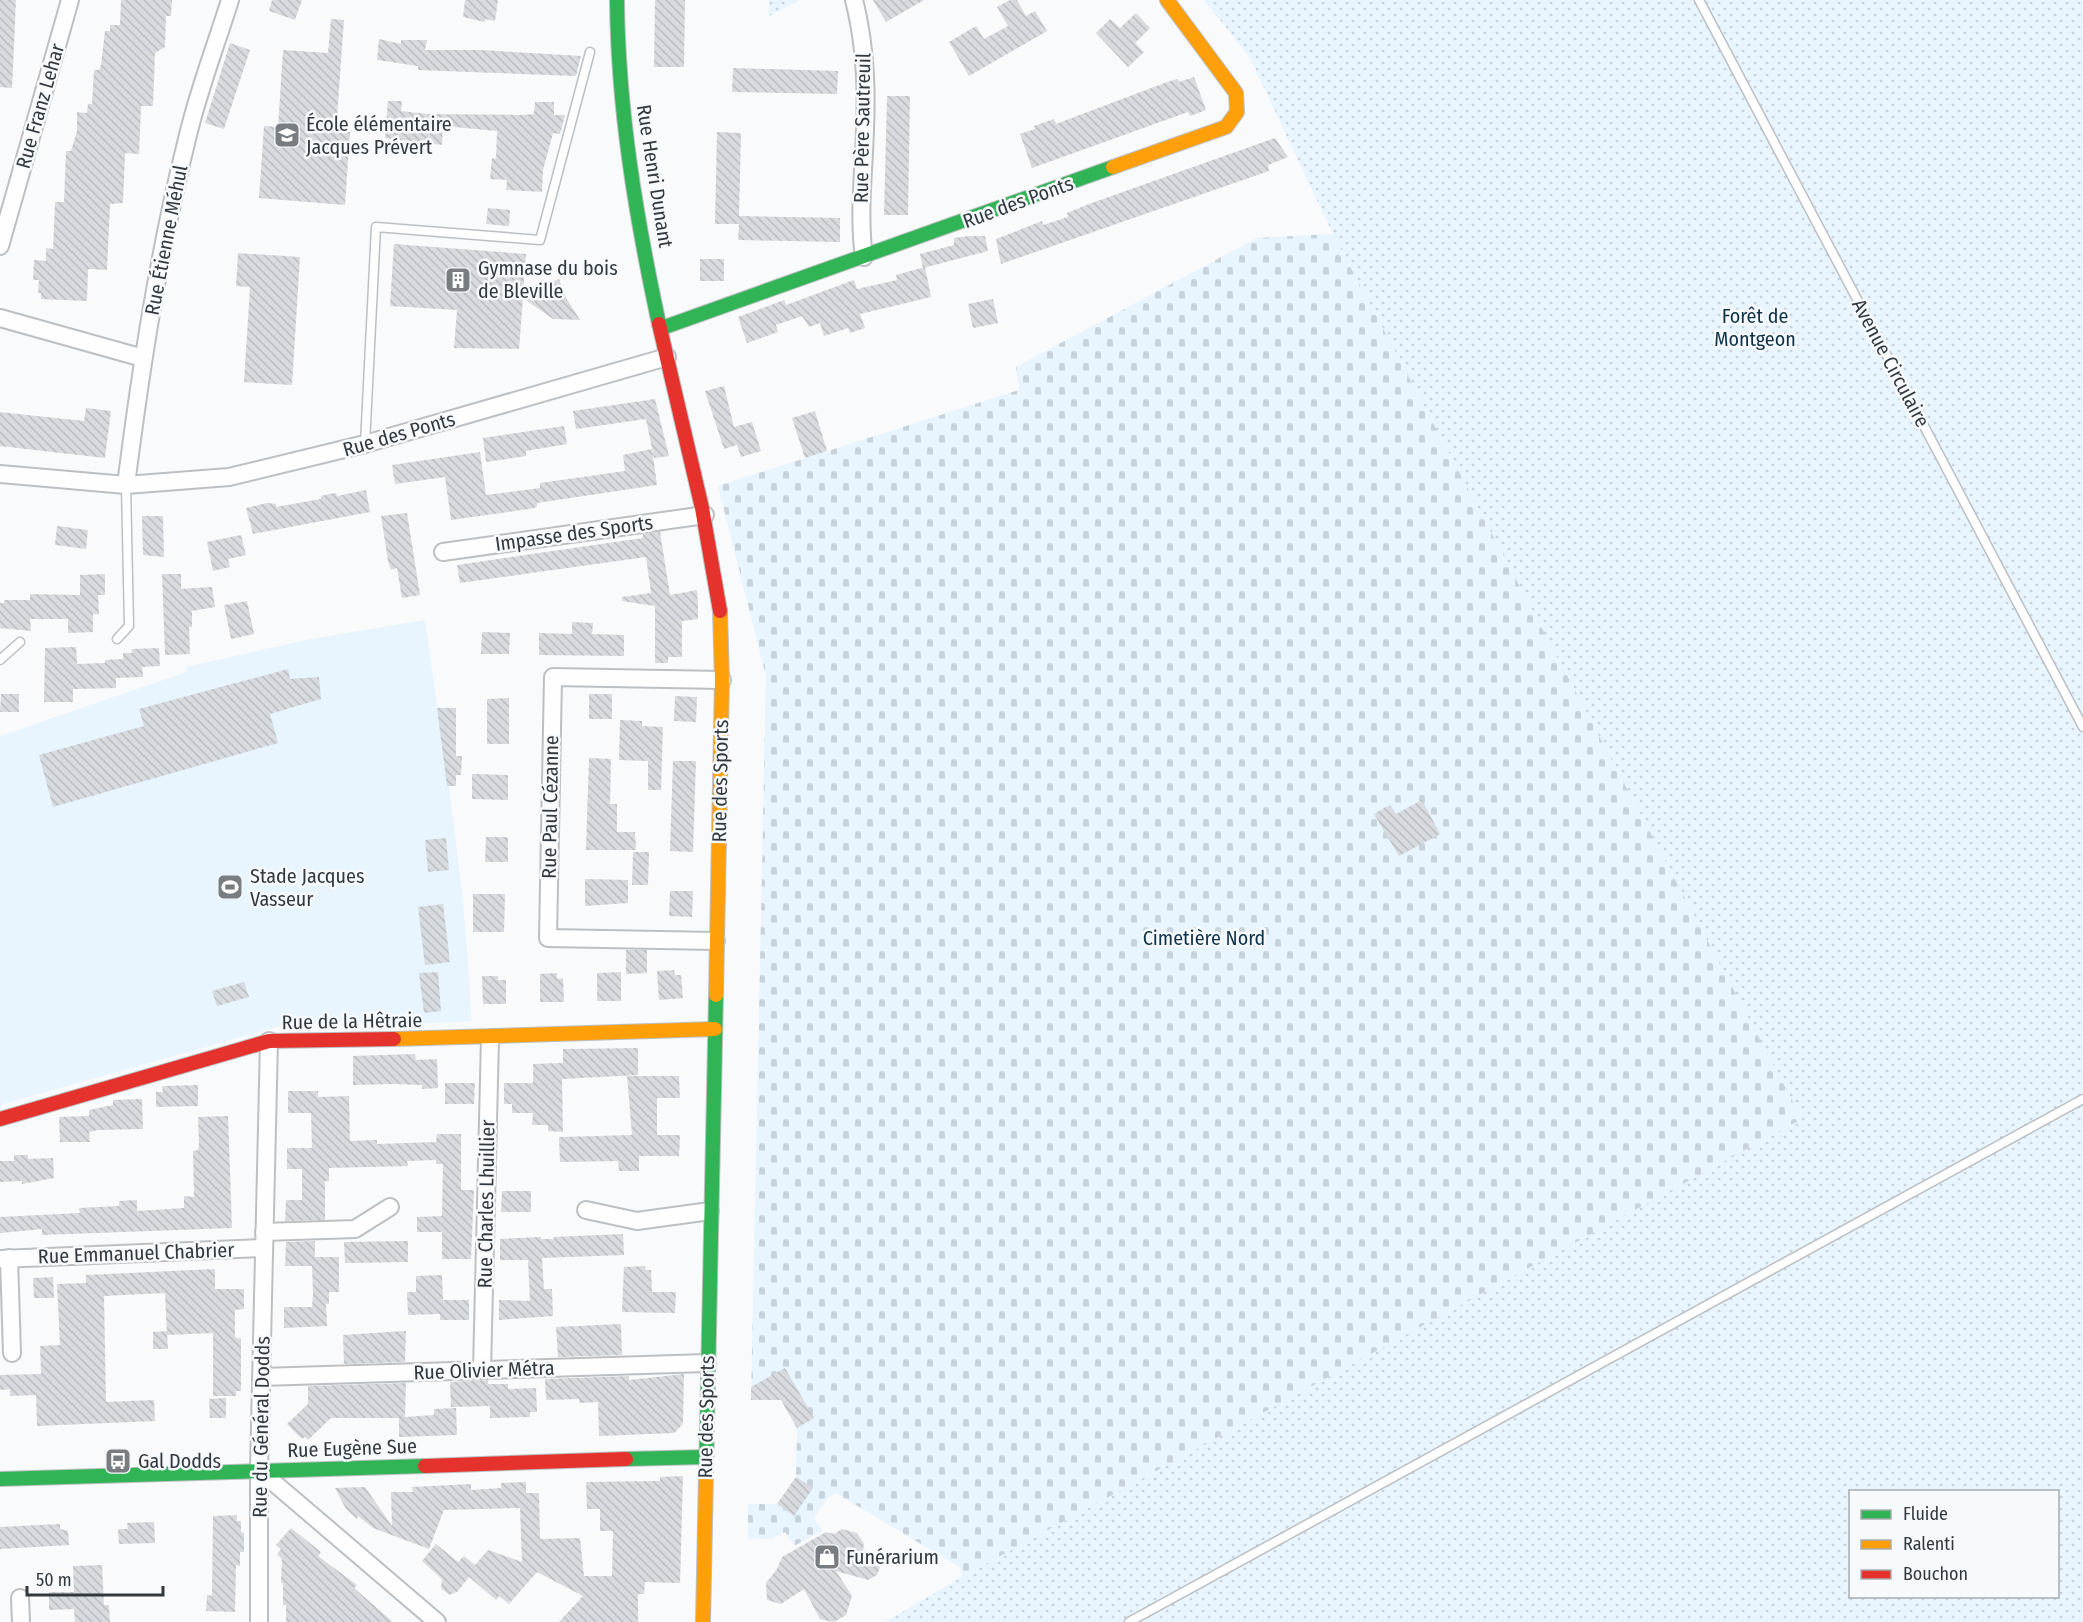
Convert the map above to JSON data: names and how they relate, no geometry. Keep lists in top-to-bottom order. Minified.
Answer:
{"streets":{"street":["Rue Franz Lehar","Rue Père Sautreuil","Rue Henri Dunant","Rue des Ponts","Rue Étienne Méhul","Impasse des Sports","Rue des Sports","Rue Paul Cézanne","Rue de la Hêtraie","Rue Charles Lhuillier","Rue Emmanuel Chabrier","Rue Olivier Métra","Rue du Général Dodds","Rue Eugène Sue"],"lane":["Avenue Circulaire"]},"crossings":[["Rue Père Sautreuil","Rue des Ponts"],["Rue Henri Dunant","Rue des Ponts"],["Rue Henri Dunant","Rue des Sports"],["Rue des Ponts","Rue Étienne Méhul"],["Rue des Ponts","Rue des Sports"],["Impasse des Sports","Rue des Sports"],["Rue des Sports","Rue Paul Cézanne"],["Rue des Sports","Rue de la Hêtraie"],["Rue des Sports","Rue Olivier Métra"],["Rue des Sports","Rue Eugène Sue"],["Rue de la Hêtraie","Rue Charles Lhuillier"],["Rue de la Hêtraie","Rue du Général Dodds"],["Rue Charles Lhuillier","Rue Olivier Métra"],["Rue Emmanuel Chabrier","Rue du Général Dodds"],["Rue Olivier Métra","Rue du Général Dodds"],["Rue du Général Dodds","Rue Eugène Sue"]],"parks":["Forêt de Montgeon","Cimetière Nord"],"places":{"school or university":["École élémentaire Jacques Prévert"],"building":["Gymnase du bois de Bleville"],"sports":["Stade Jacques Vasseur"],"bus stop":["Gal Dodds"],"shop":["Funérarium"]},"legend":["Fluide","Ralenti","Bouchon"],"scale_bar":"50 m"}
